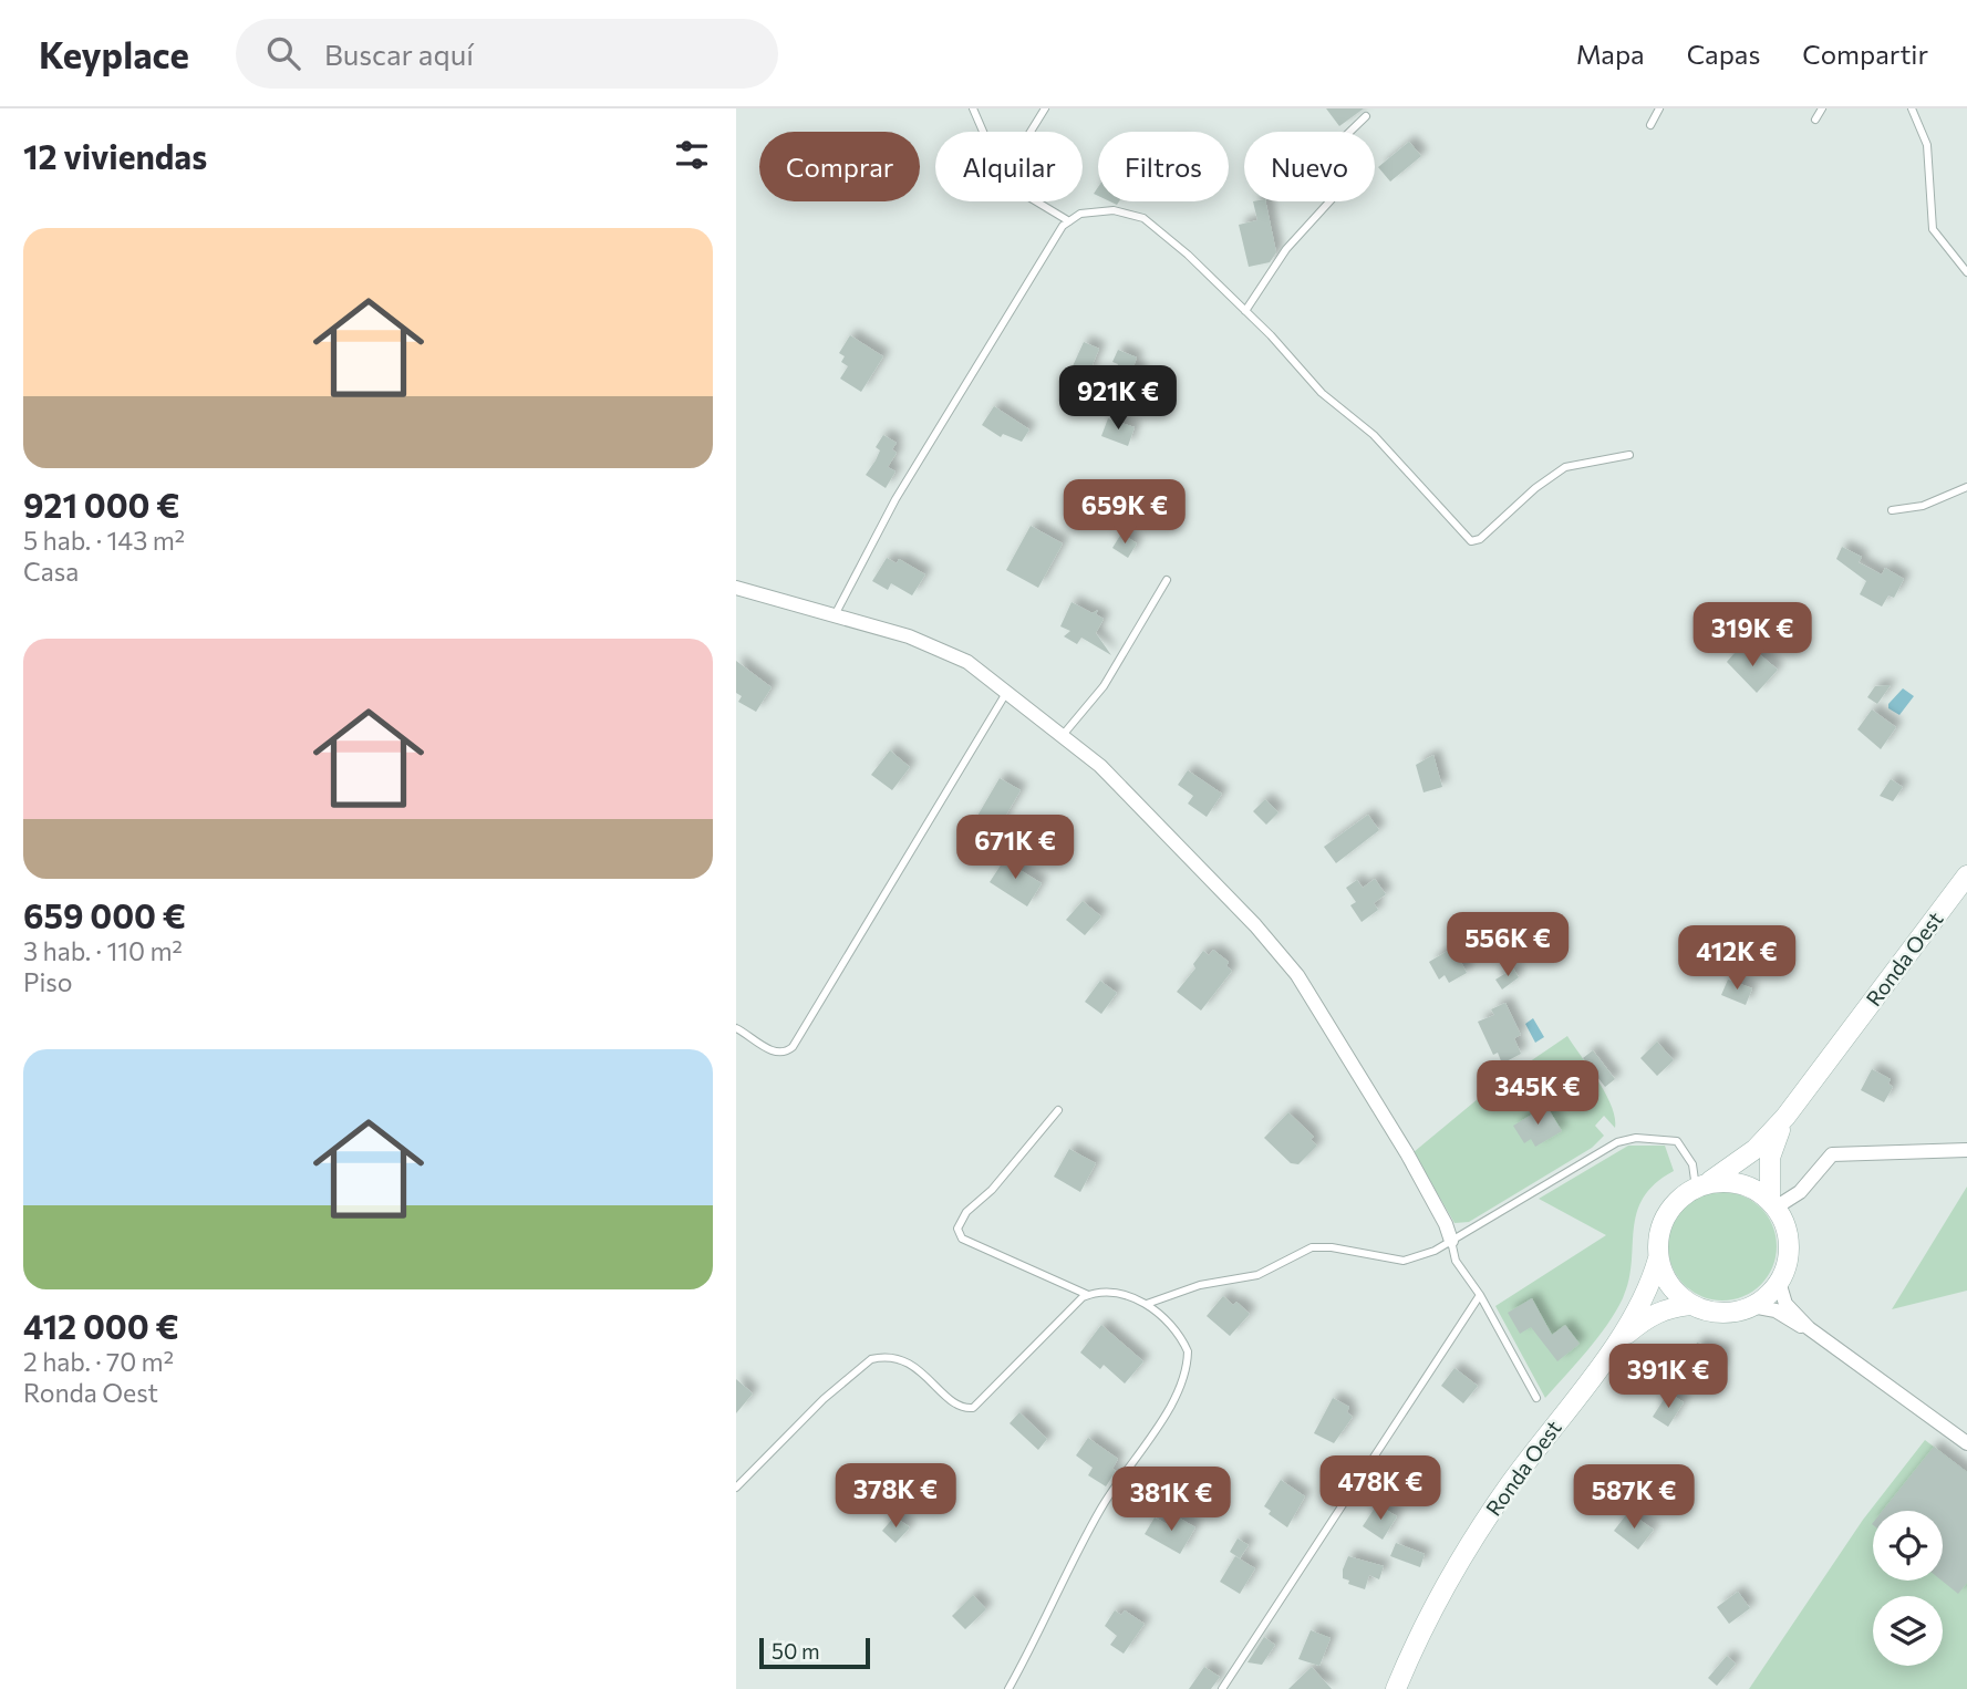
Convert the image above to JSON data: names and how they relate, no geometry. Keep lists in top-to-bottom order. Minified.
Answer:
{"streets":{"main road":["Ronda Oest"]},"scale_bar":"50 m","page":{"header":"Keyplace","search":"Buscar aquí","nav":["Mapa","Capas","Compartir"],"heading":"12 viviendas","chip":["Comprar","Alquilar","Filtros","Nuevo"],"list":[{"name":"921 000 €","note":"5 hab. · 143 m² · Casa"},{"name":"659 000 €","note":"3 hab. · 110 m² · Piso"},{"name":"412 000 €","note":"2 hab. · 70 m² · Ronda Oest"}],"price":["921K €","659K €","319K €","671K €","556K €","412K €","345K €","391K €","478K €","378K €","587K €","381K €"],"scale":"50 m"}}
